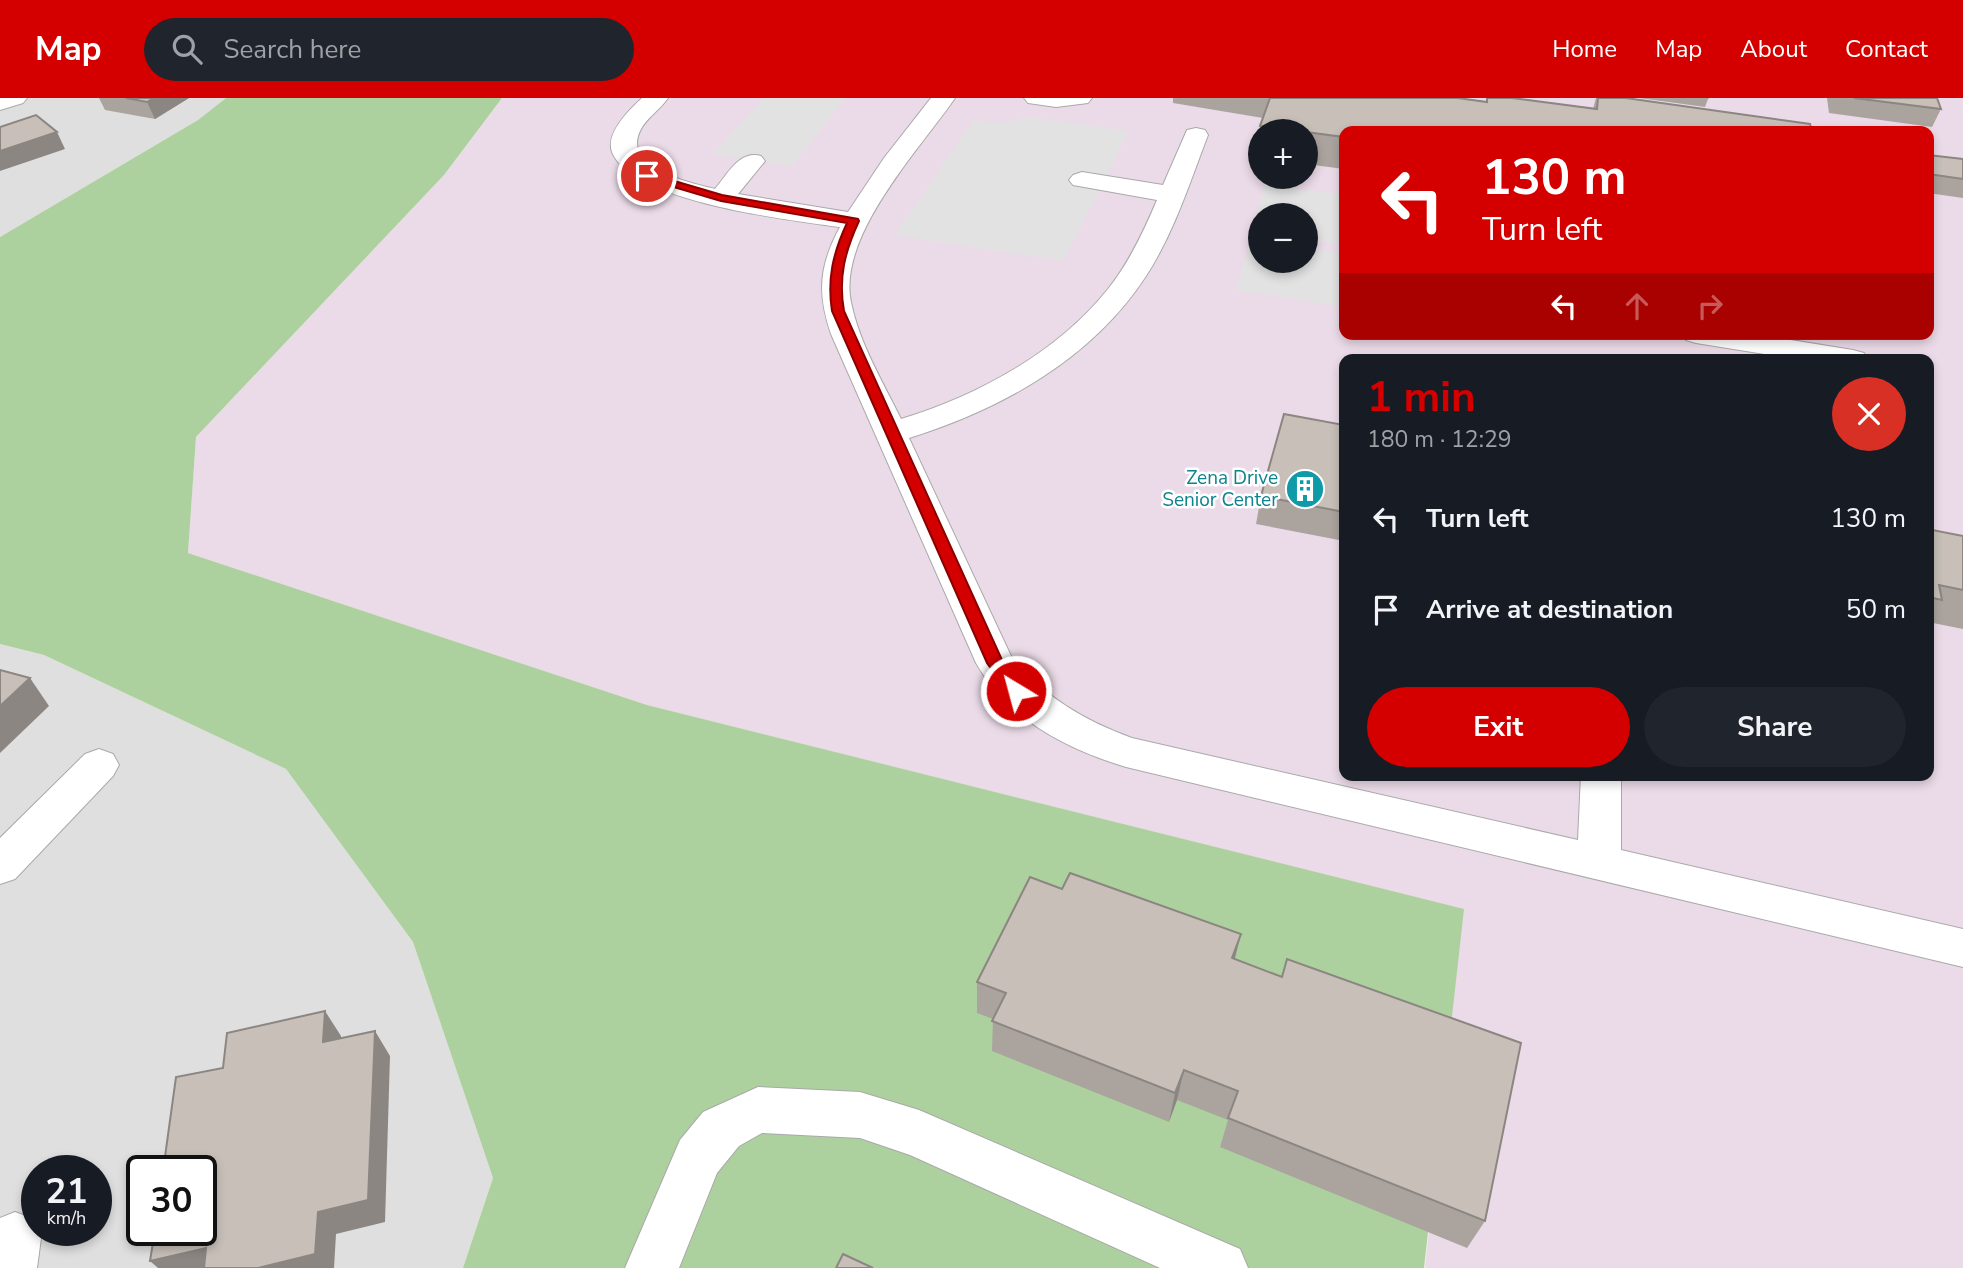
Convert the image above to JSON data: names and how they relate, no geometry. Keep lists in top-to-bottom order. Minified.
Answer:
{"places":{"building":["Zena Drive Senior Center"]},"page":{"header":"Map","search":"Search here","nav":["Home","Map","About","Contact"],"map_buttons":["+","−"],"turn":["130 m","Turn left"],"heading":["1 min","180 m · 12:29"],"list":[{"name":"Turn left","value":"130 m"},{"name":"Arrive at destination","value":"50 m"}],"buttons":["Exit","Share"],"speed":"21 km/h","limit":"30"}}
